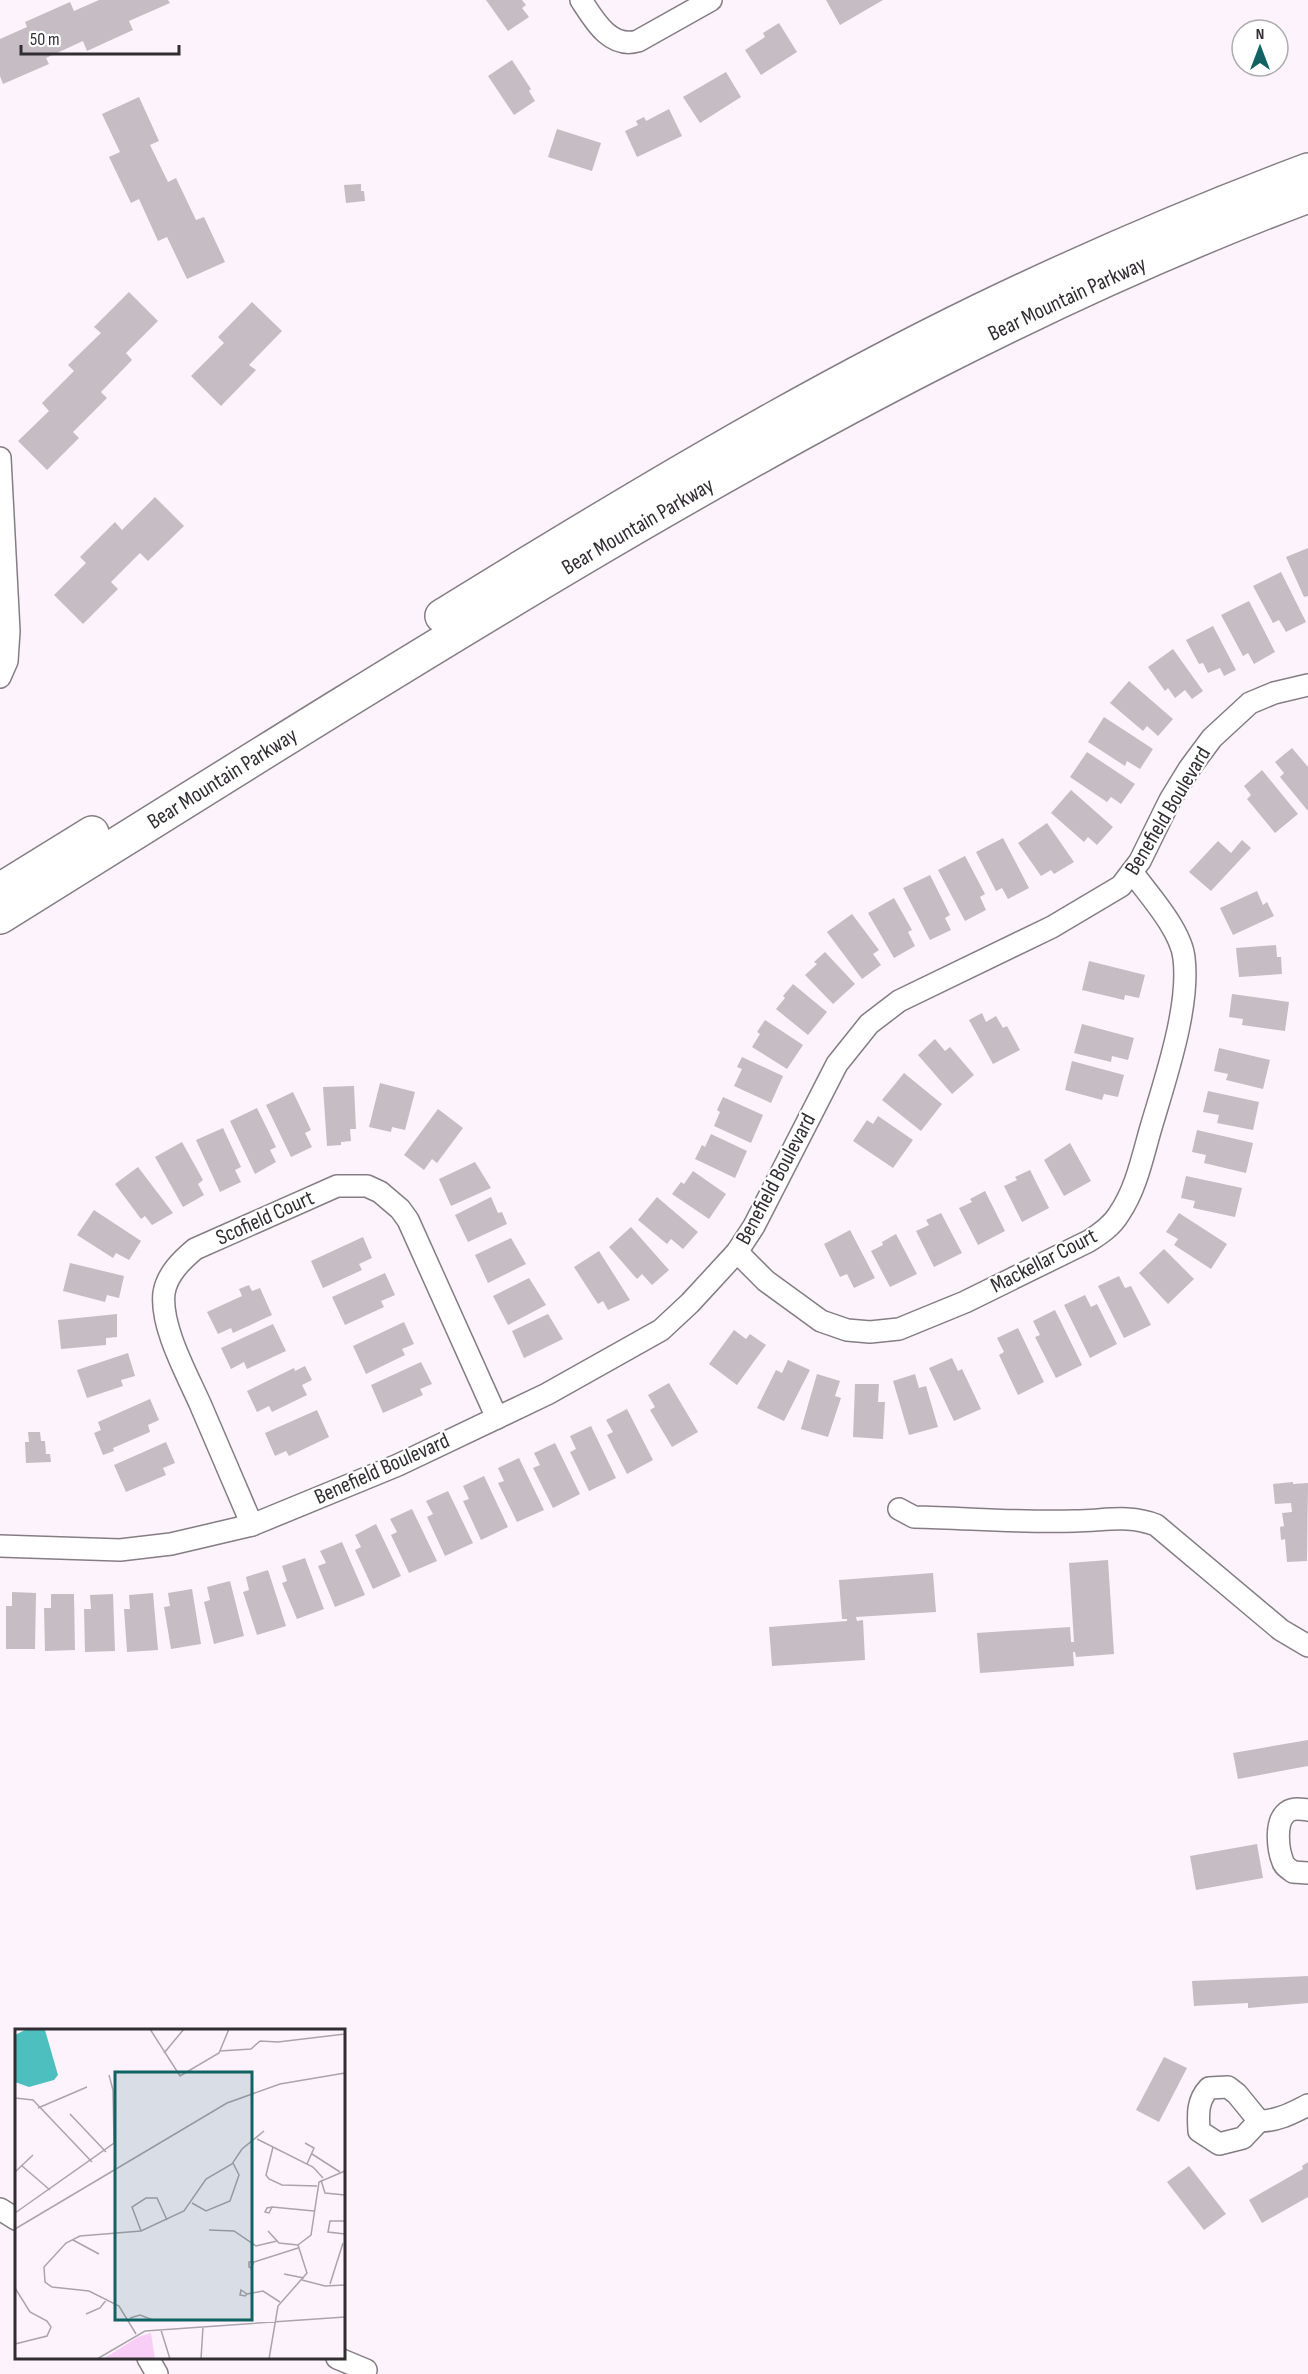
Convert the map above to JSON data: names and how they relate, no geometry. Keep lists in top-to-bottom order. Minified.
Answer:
{"streets":{"highway":["Bear Mountain Parkway"],"street":["Benefield Boulevard","Scofield Court","Mackellar Court"]},"crossings":[["Benefield Boulevard","Scofield Court"],["Benefield Boulevard","Mackellar Court"]],"scale_bar":"50 m","north":"top"}
